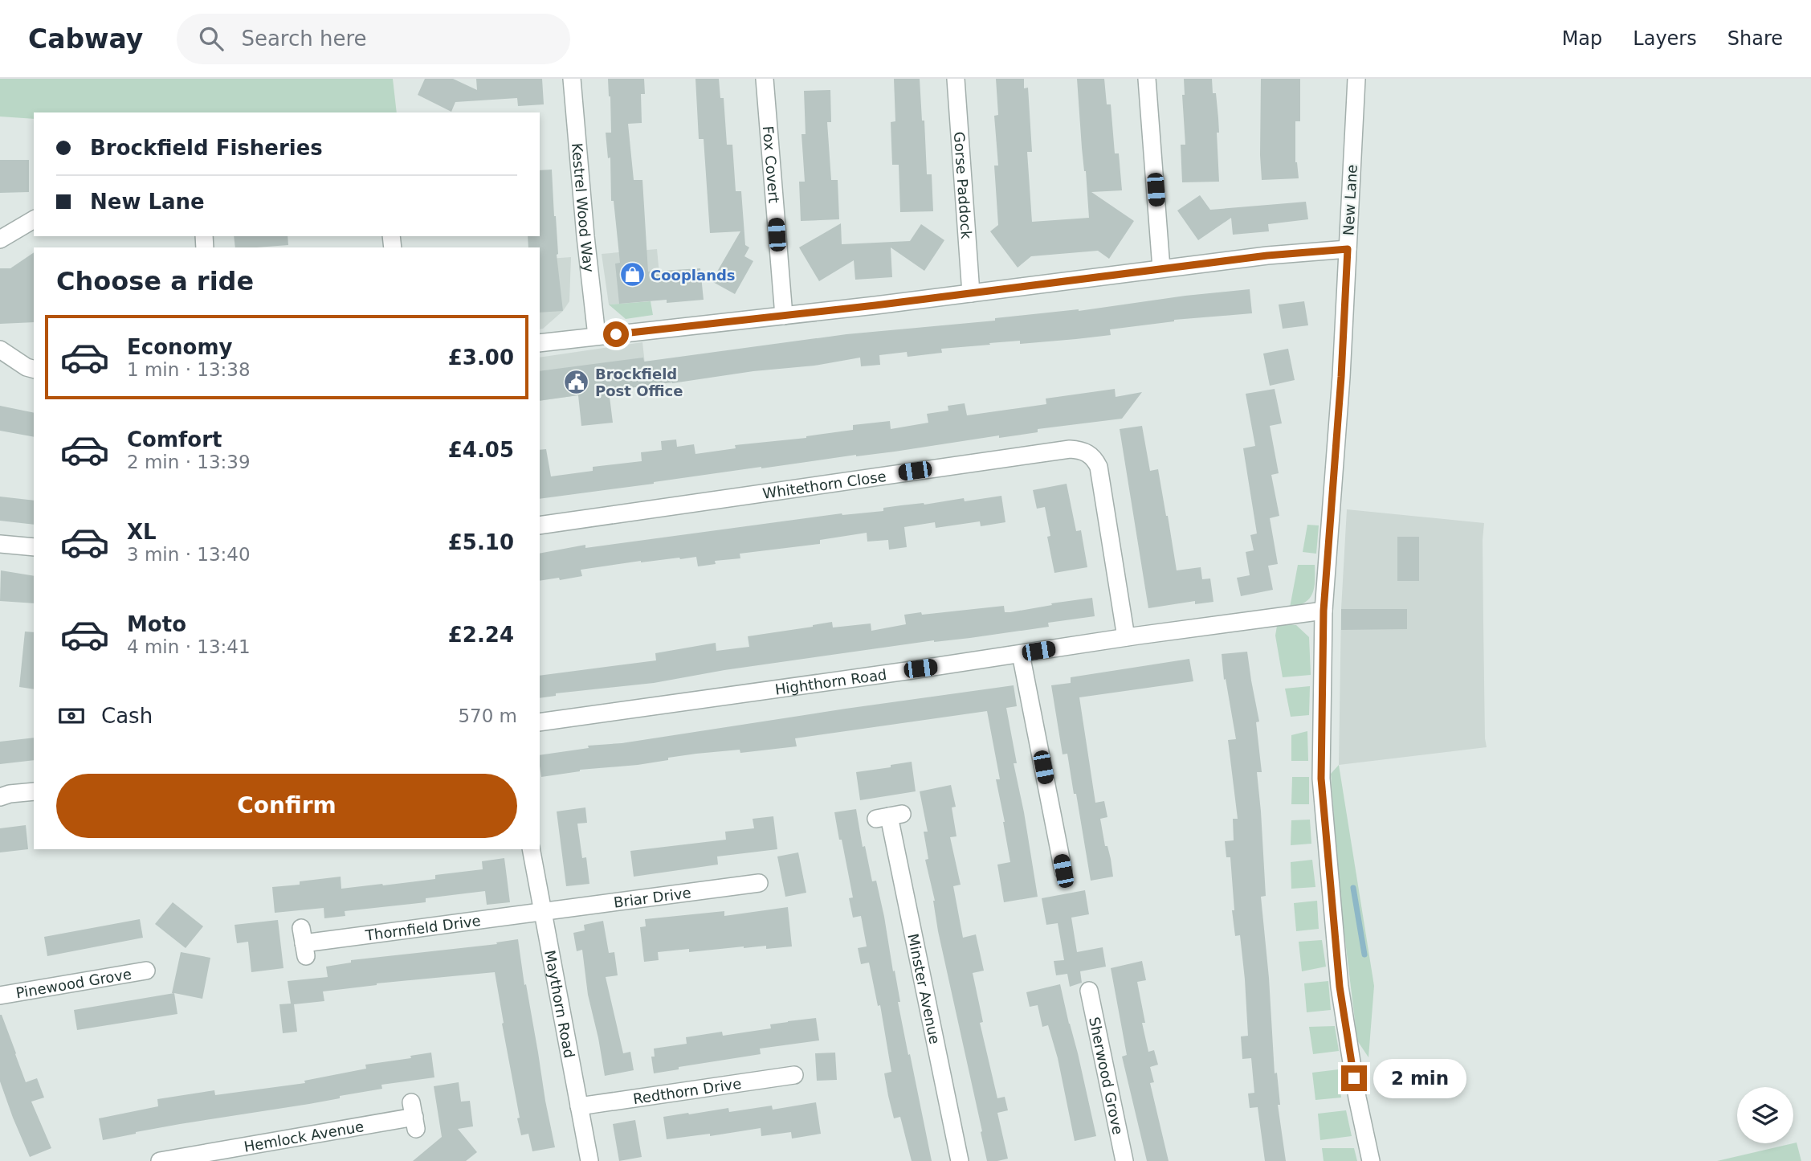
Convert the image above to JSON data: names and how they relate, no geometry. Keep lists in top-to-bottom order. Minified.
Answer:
{"streets":{"street":["Fox Covert","Gorse Paddock","New Lane","Kestrel Wood Way","Whitethorn Close","Highthorn Road","Briar Drive","Thornfield Drive","Pinewood Grove","Minster Avenue","Maythorn Road","Sherwood Grove","Redthorn Drive","Hemlock Avenue"]},"crossings":[["New Lane","Highthorn Road"],["Whitethorn Close","Highthorn Road"],["Briar Drive","Thornfield Drive"],["Briar Drive","Maythorn Road"],["Thornfield Drive","Maythorn Road"],["Maythorn Road","Redthorn Drive"]],"places":{"shop":["Cooplands"],"public building":["Brockfield Post Office"]},"page":{"header":"Cabway","search":"Search here","nav":["Map","Layers","Share"],"banner":["Brockfield Fisheries","New Lane"],"heading":"Choose a ride","list":[{"name":"Economy","note":"1 min · 13:38","value":"£3.00"},{"name":"Comfort","note":"2 min · 13:39","value":"£4.05"},{"name":"XL","note":"3 min · 13:40","value":"£5.10"},{"name":"Moto","note":"4 min · 13:41","value":"£2.24"}],"pay":["Cash","570 m"],"buttons":"Confirm","bubble":"2 min"}}
